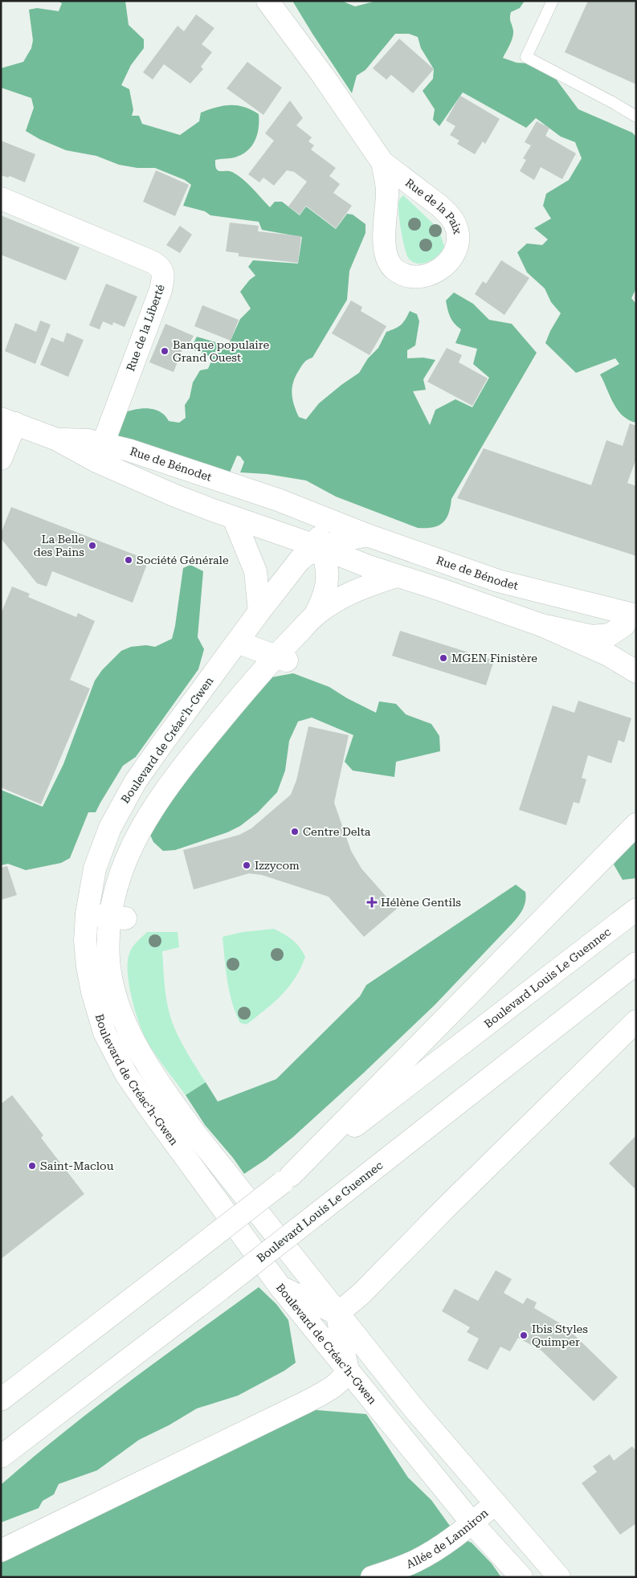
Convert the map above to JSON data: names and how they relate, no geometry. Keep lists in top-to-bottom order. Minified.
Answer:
{"streets":{"street":["Rue de la Paix","Rue de la Liberté","Rue de Bénodet","Boulevard de Créac'h-Gwen","Boulevard Louis Le Guennec","Allée de Lanniron"]},"crossings":[["Rue de la Liberté","Rue de Bénodet"],["Rue de Bénodet","Boulevard de Créac'h-Gwen"],["Boulevard de Créac'h-Gwen","Allée de Lanniron"]],"places":{"other":["Banque populaire Grand Ouest","La Belle des Pains","Société Générale","MGEN Finistère","Centre Delta","Izzycom","Saint-Maclou","Ibis Styles Quimper"],"health":["Hélène Gentils"]}}
